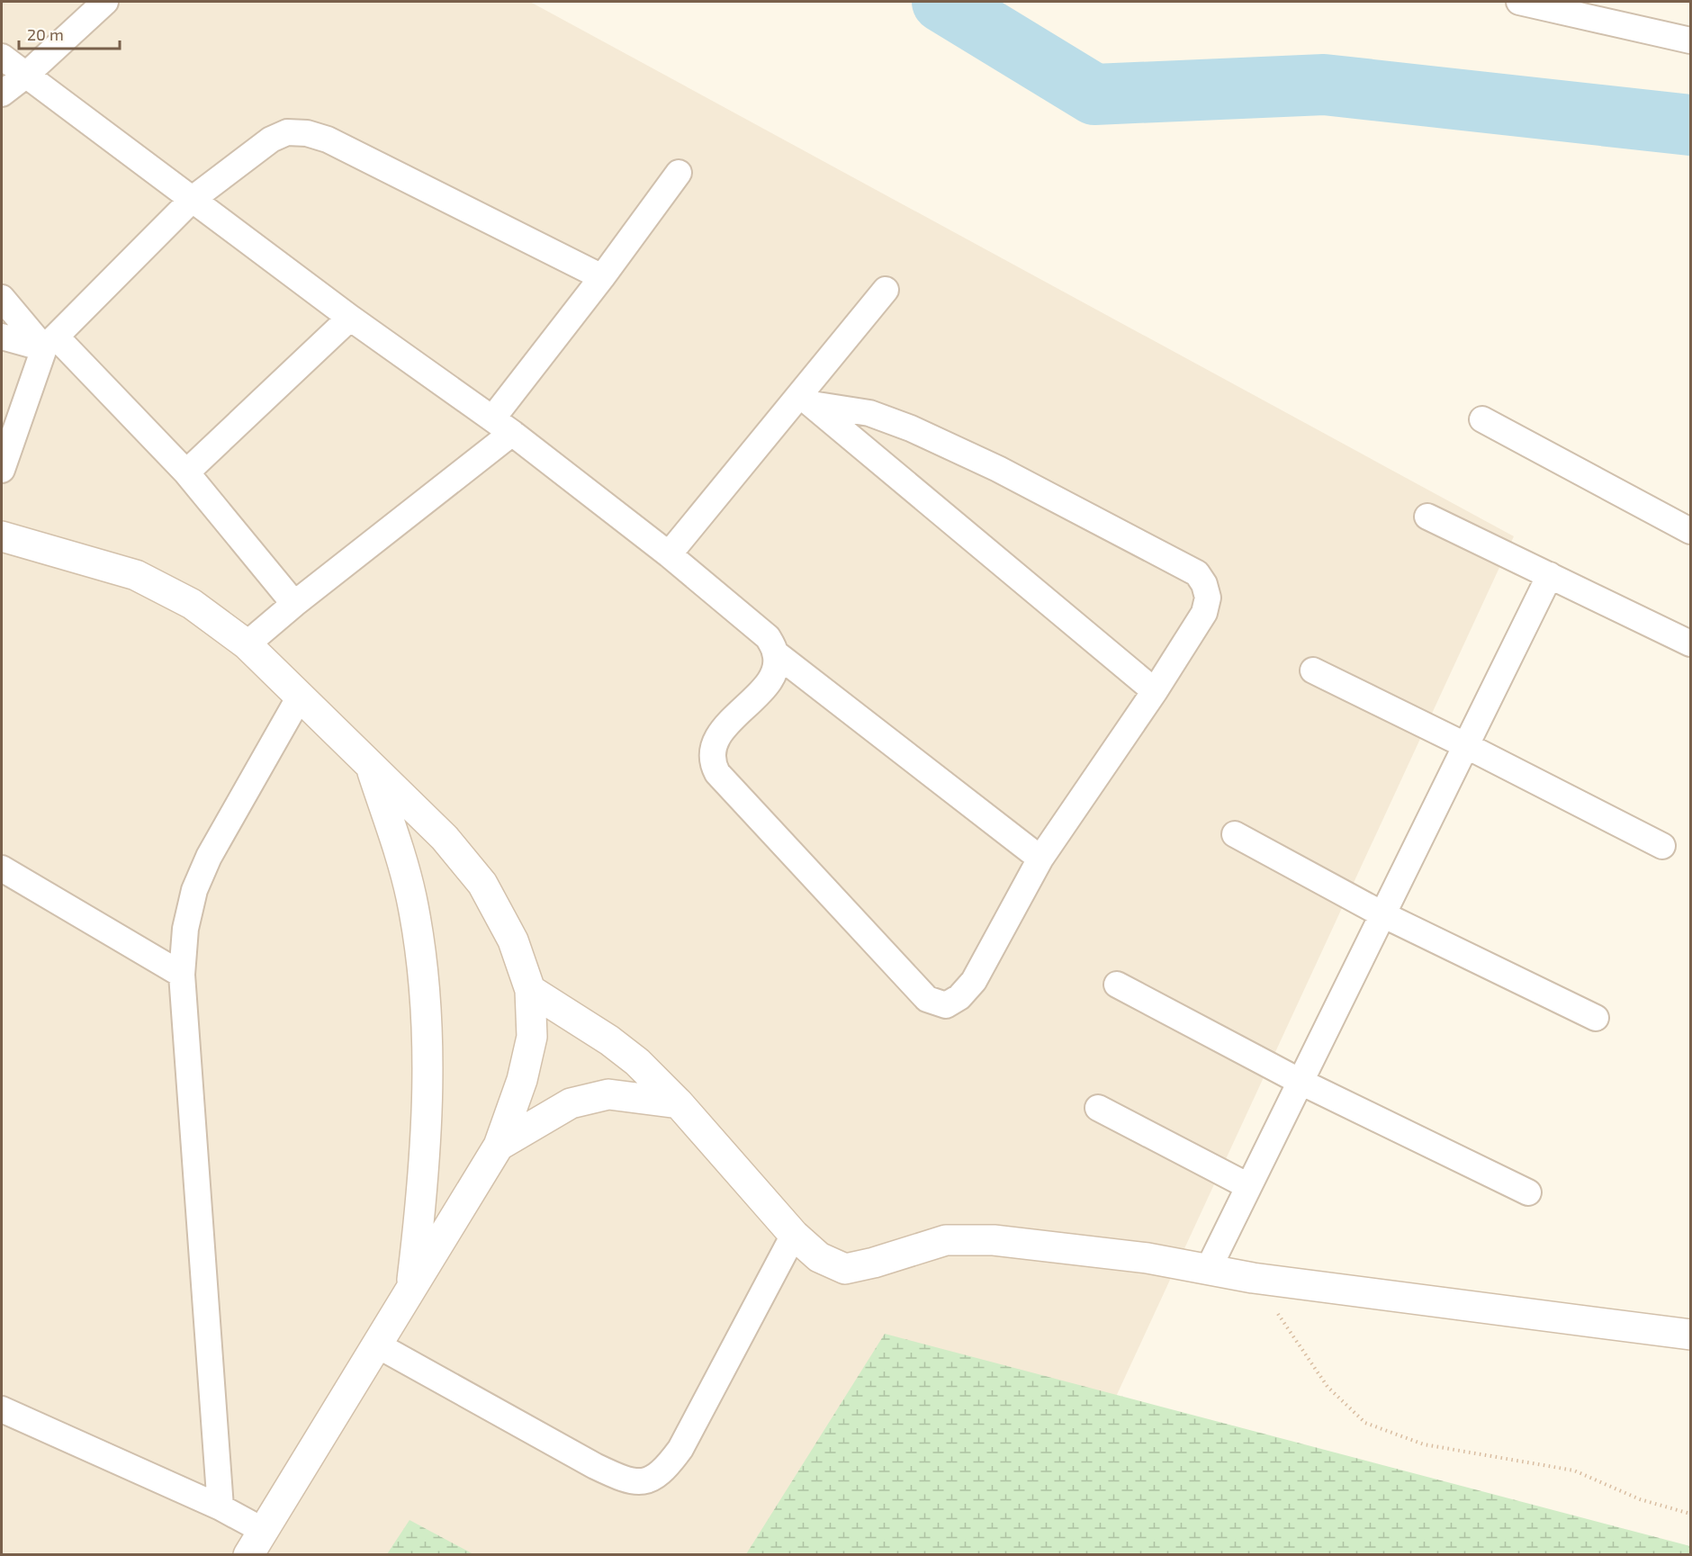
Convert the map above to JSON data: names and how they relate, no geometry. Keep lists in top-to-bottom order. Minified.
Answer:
{"scale_bar":"20 m"}
